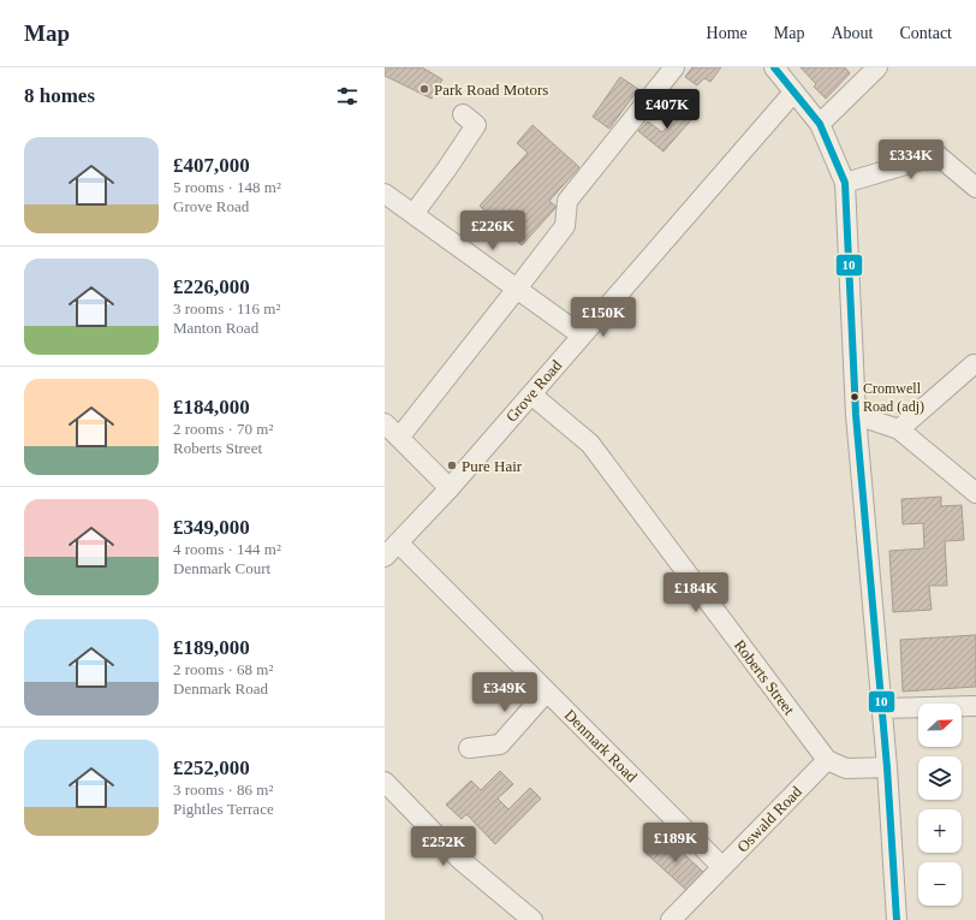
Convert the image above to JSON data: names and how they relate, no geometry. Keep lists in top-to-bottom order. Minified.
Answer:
{"streets":{"street":["Grove Road","Roberts Street","Denmark Road","Oswald Road"]},"crossings":[["Grove Road","Roberts Street"],["Grove Road","Denmark Road"],["Roberts Street","Oswald Road"],["Denmark Road","Oswald Road"]],"places":["Park Road Motors","Cromwell Road (adj)","Pure Hair"],"lines":["transit line 10"],"north":"right","page":{"header":"Map","nav":["Home","Map","About","Contact"],"heading":"8 homes","price":["£407K","£334K","£226K","£150K","£184K","£349K","£189K","£252K"],"list":[{"name":"£407,000","note":"5 rooms · 148 m² · Grove Road"},{"name":"£226,000","note":"3 rooms · 116 m² · Manton Road"},{"name":"£184,000","note":"2 rooms · 70 m² · Roberts Street"},{"name":"£349,000","note":"4 rooms · 144 m² · Denmark Court"},{"name":"£189,000","note":"2 rooms · 68 m² · Denmark Road"},{"name":"£252,000","note":"3 rooms · 86 m² · Pightles Terrace"}],"map_buttons":["+","−"]}}
